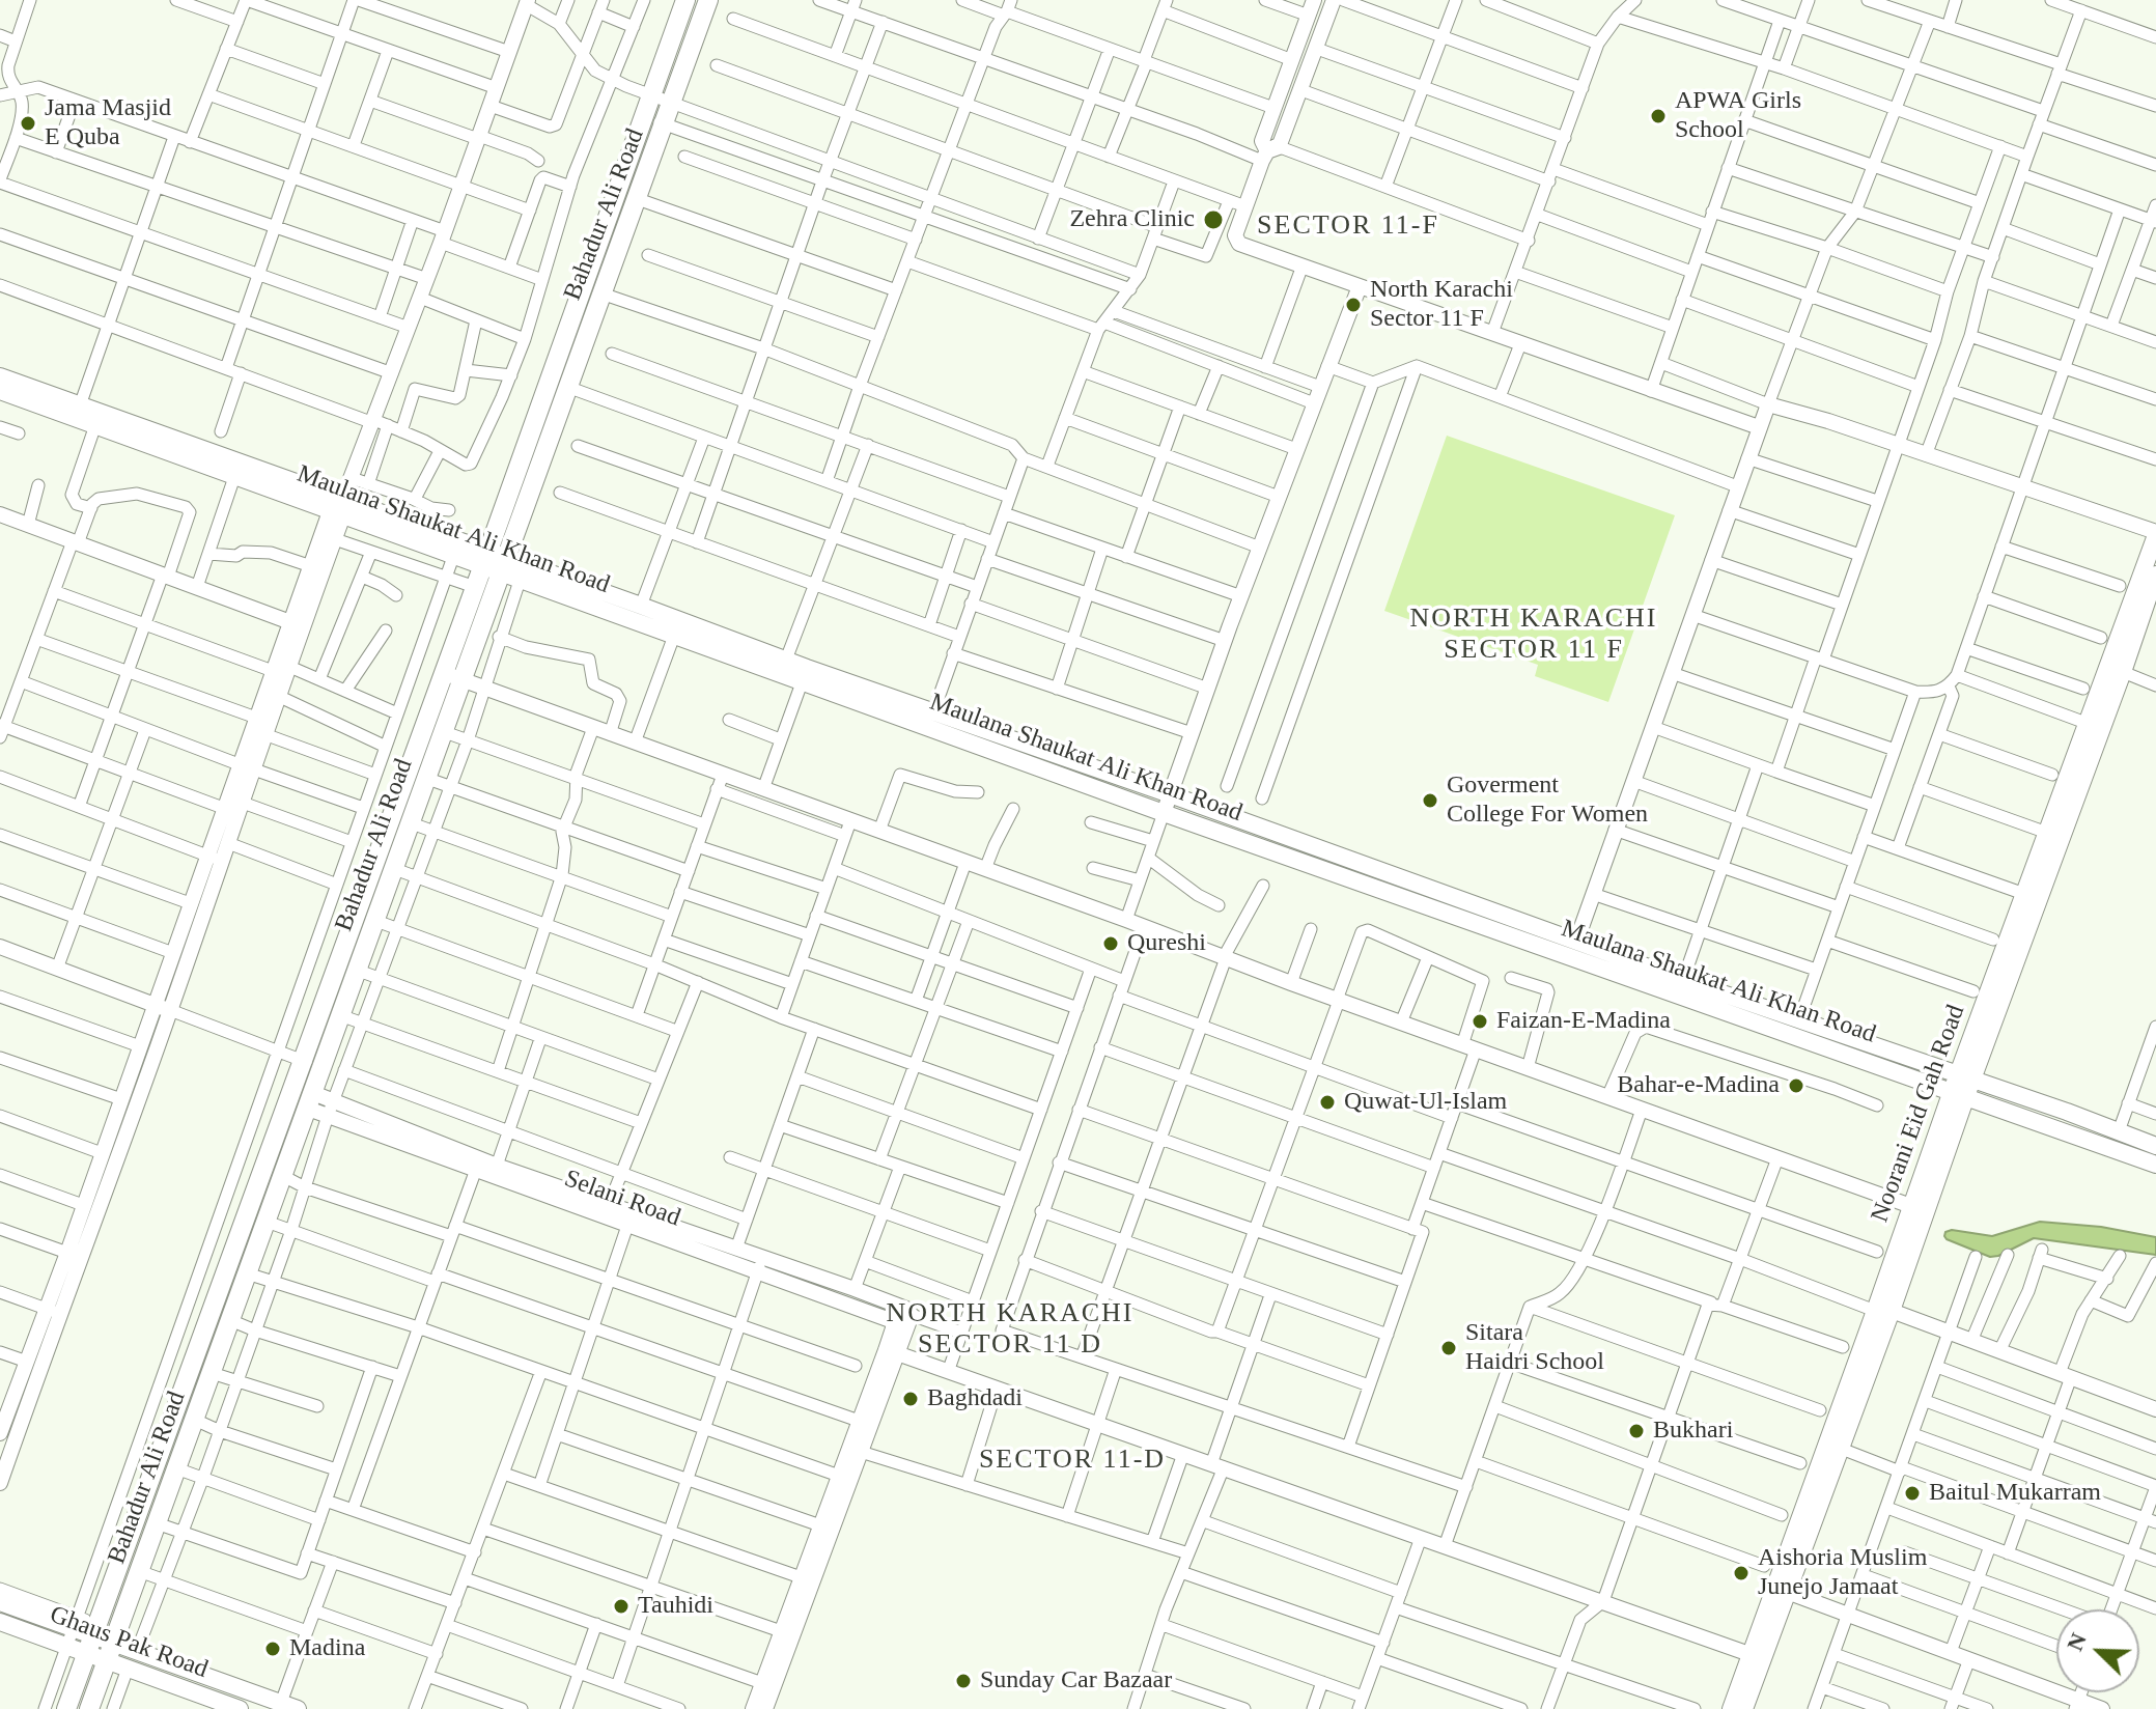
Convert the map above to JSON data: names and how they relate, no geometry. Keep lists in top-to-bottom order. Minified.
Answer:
{"streets":{"main road":["Bahadur Ali Road","Maulana Shaukat Ali Khan Road","Noorani Eid Gah Road","Ghaus Pak Road"],"street":["Selani Road"]},"crossings":[["Bahadur Ali Road","Maulana Shaukat Ali Khan Road"],["Bahadur Ali Road","Selani Road"],["Bahadur Ali Road","Ghaus Pak Road"],["Maulana Shaukat Ali Khan Road","Noorani Eid Gah Road"]],"districts":["SECTOR 11-F","NORTH KARACHI SECTOR 11 F","NORTH KARACHI SECTOR 11 D","SECTOR 11-D"],"places":["APWA Girls School","Jama Masjid E Quba","Zehra Clinic","North Karachi Sector 11 F","Goverment College For Women","Qureshi","Faizan-E-Madina","Bahar-e-Madina","Quwat-Ul-Islam","Sitara Haidri School","Baghdadi","Bukhari","Baitul Mukarram","Aishoria Muslim Junejo Jamaat","Tauhidi","Madina","Sunday Car Bazaar"],"north":"top left"}
